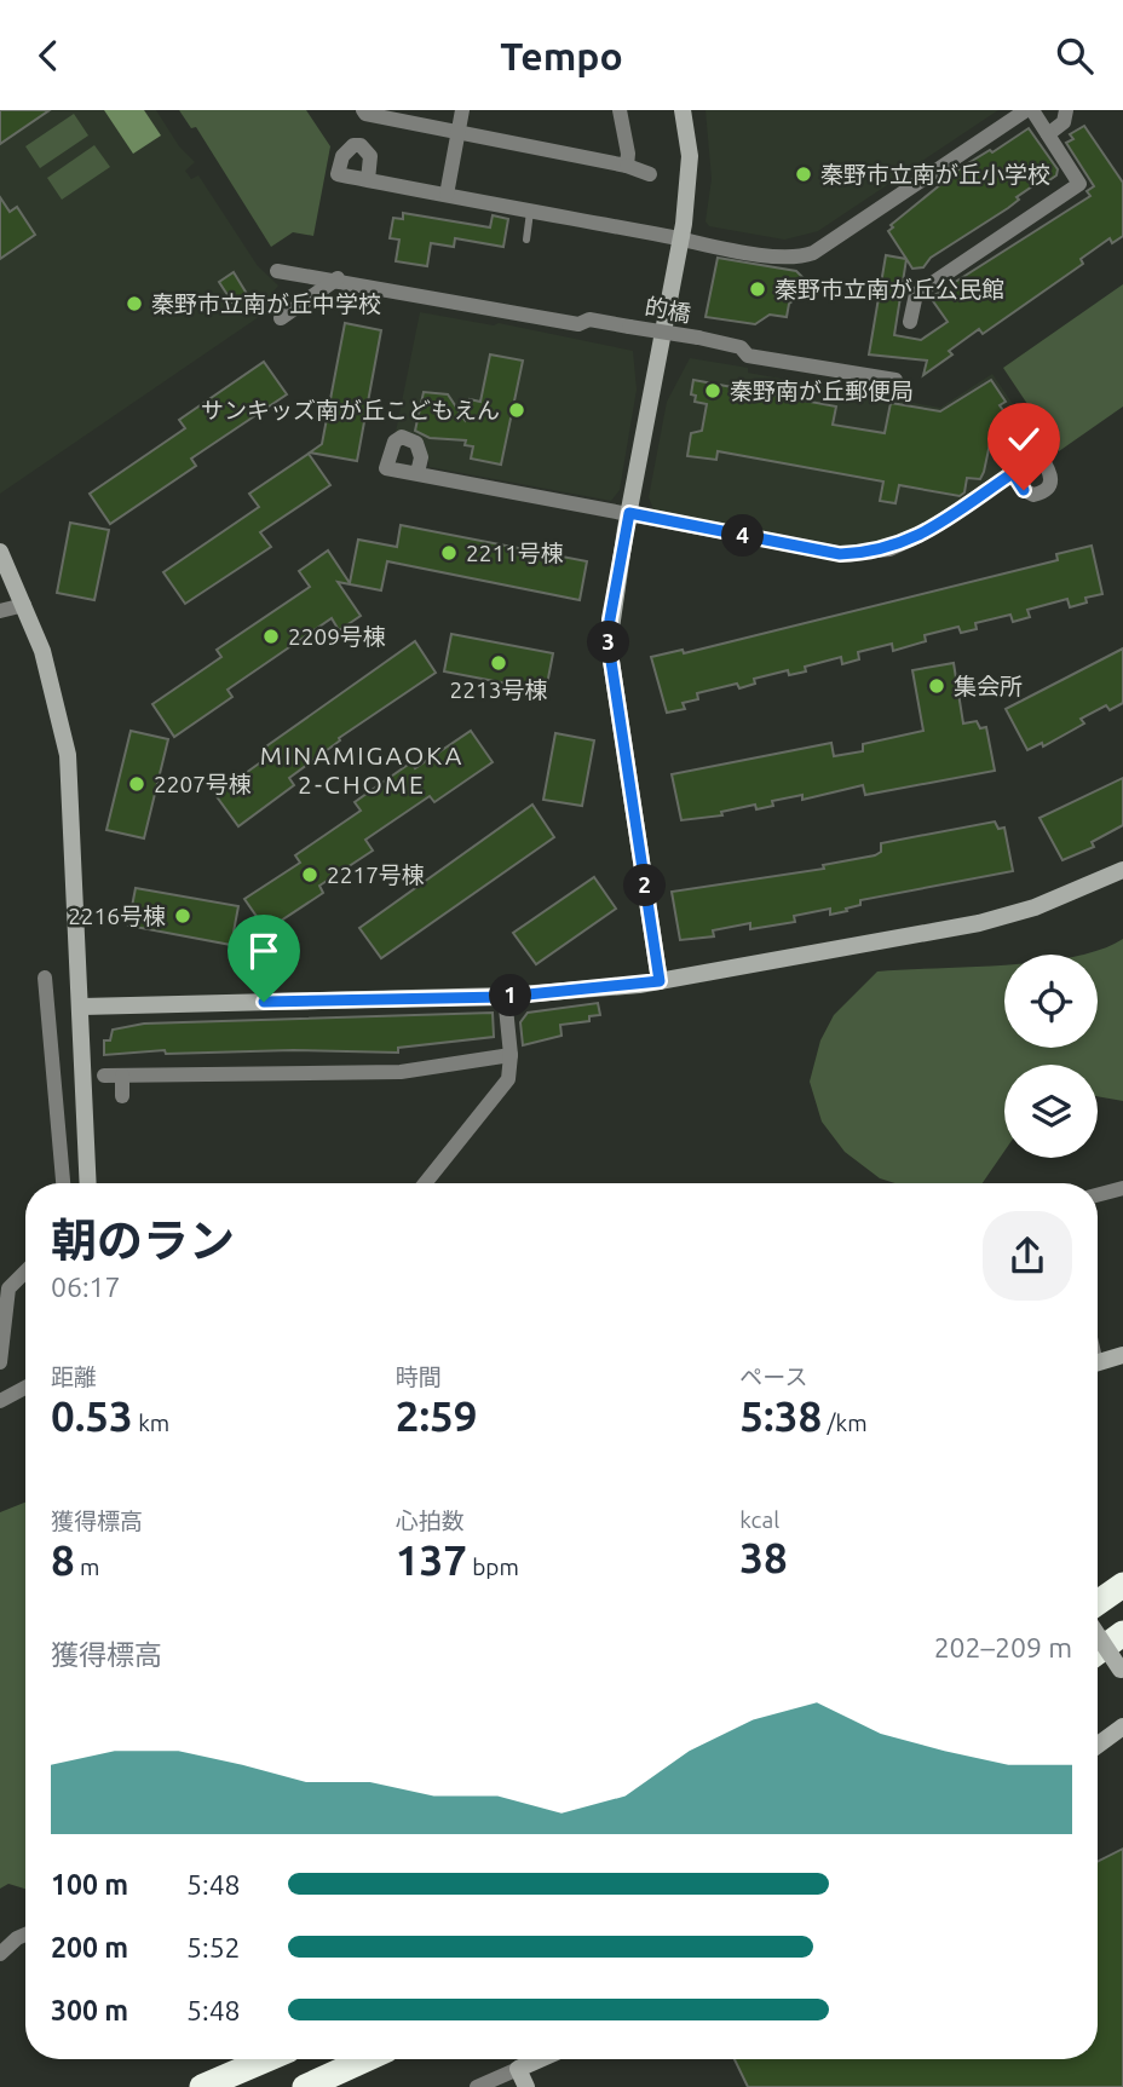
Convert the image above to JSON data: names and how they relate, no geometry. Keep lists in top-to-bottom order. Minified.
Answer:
{"streets":{"street":["的橋"]},"districts":["MINAMIGAOKA 2-CHOME"],"places":["秦野市立南が丘小学校","秦野市立南が丘公民館","秦野市立南が丘中学校","秦野南が丘郵便局","サンキッズ南が丘こどもえん","2211号棟","2209号棟","2213号棟","集会所","2207号棟","2217号棟","2216号棟"],"page":{"header":"Tempo","pins":["4","3","2","1"],"heading":["朝のラン","06:17"],"stats":[["距離","0.53 km"],["時間","2:59"],["ペース","5:38 /km"],["獲得標高","8 m"],["心拍数","137 bpm"],["kcal","38"]],"chart":["獲得標高","202–209 m"],"list":[{"name":"100 m","note":"5:48"},{"name":"200 m","note":"5:52"},{"name":"300 m","note":"5:48"}]}}
